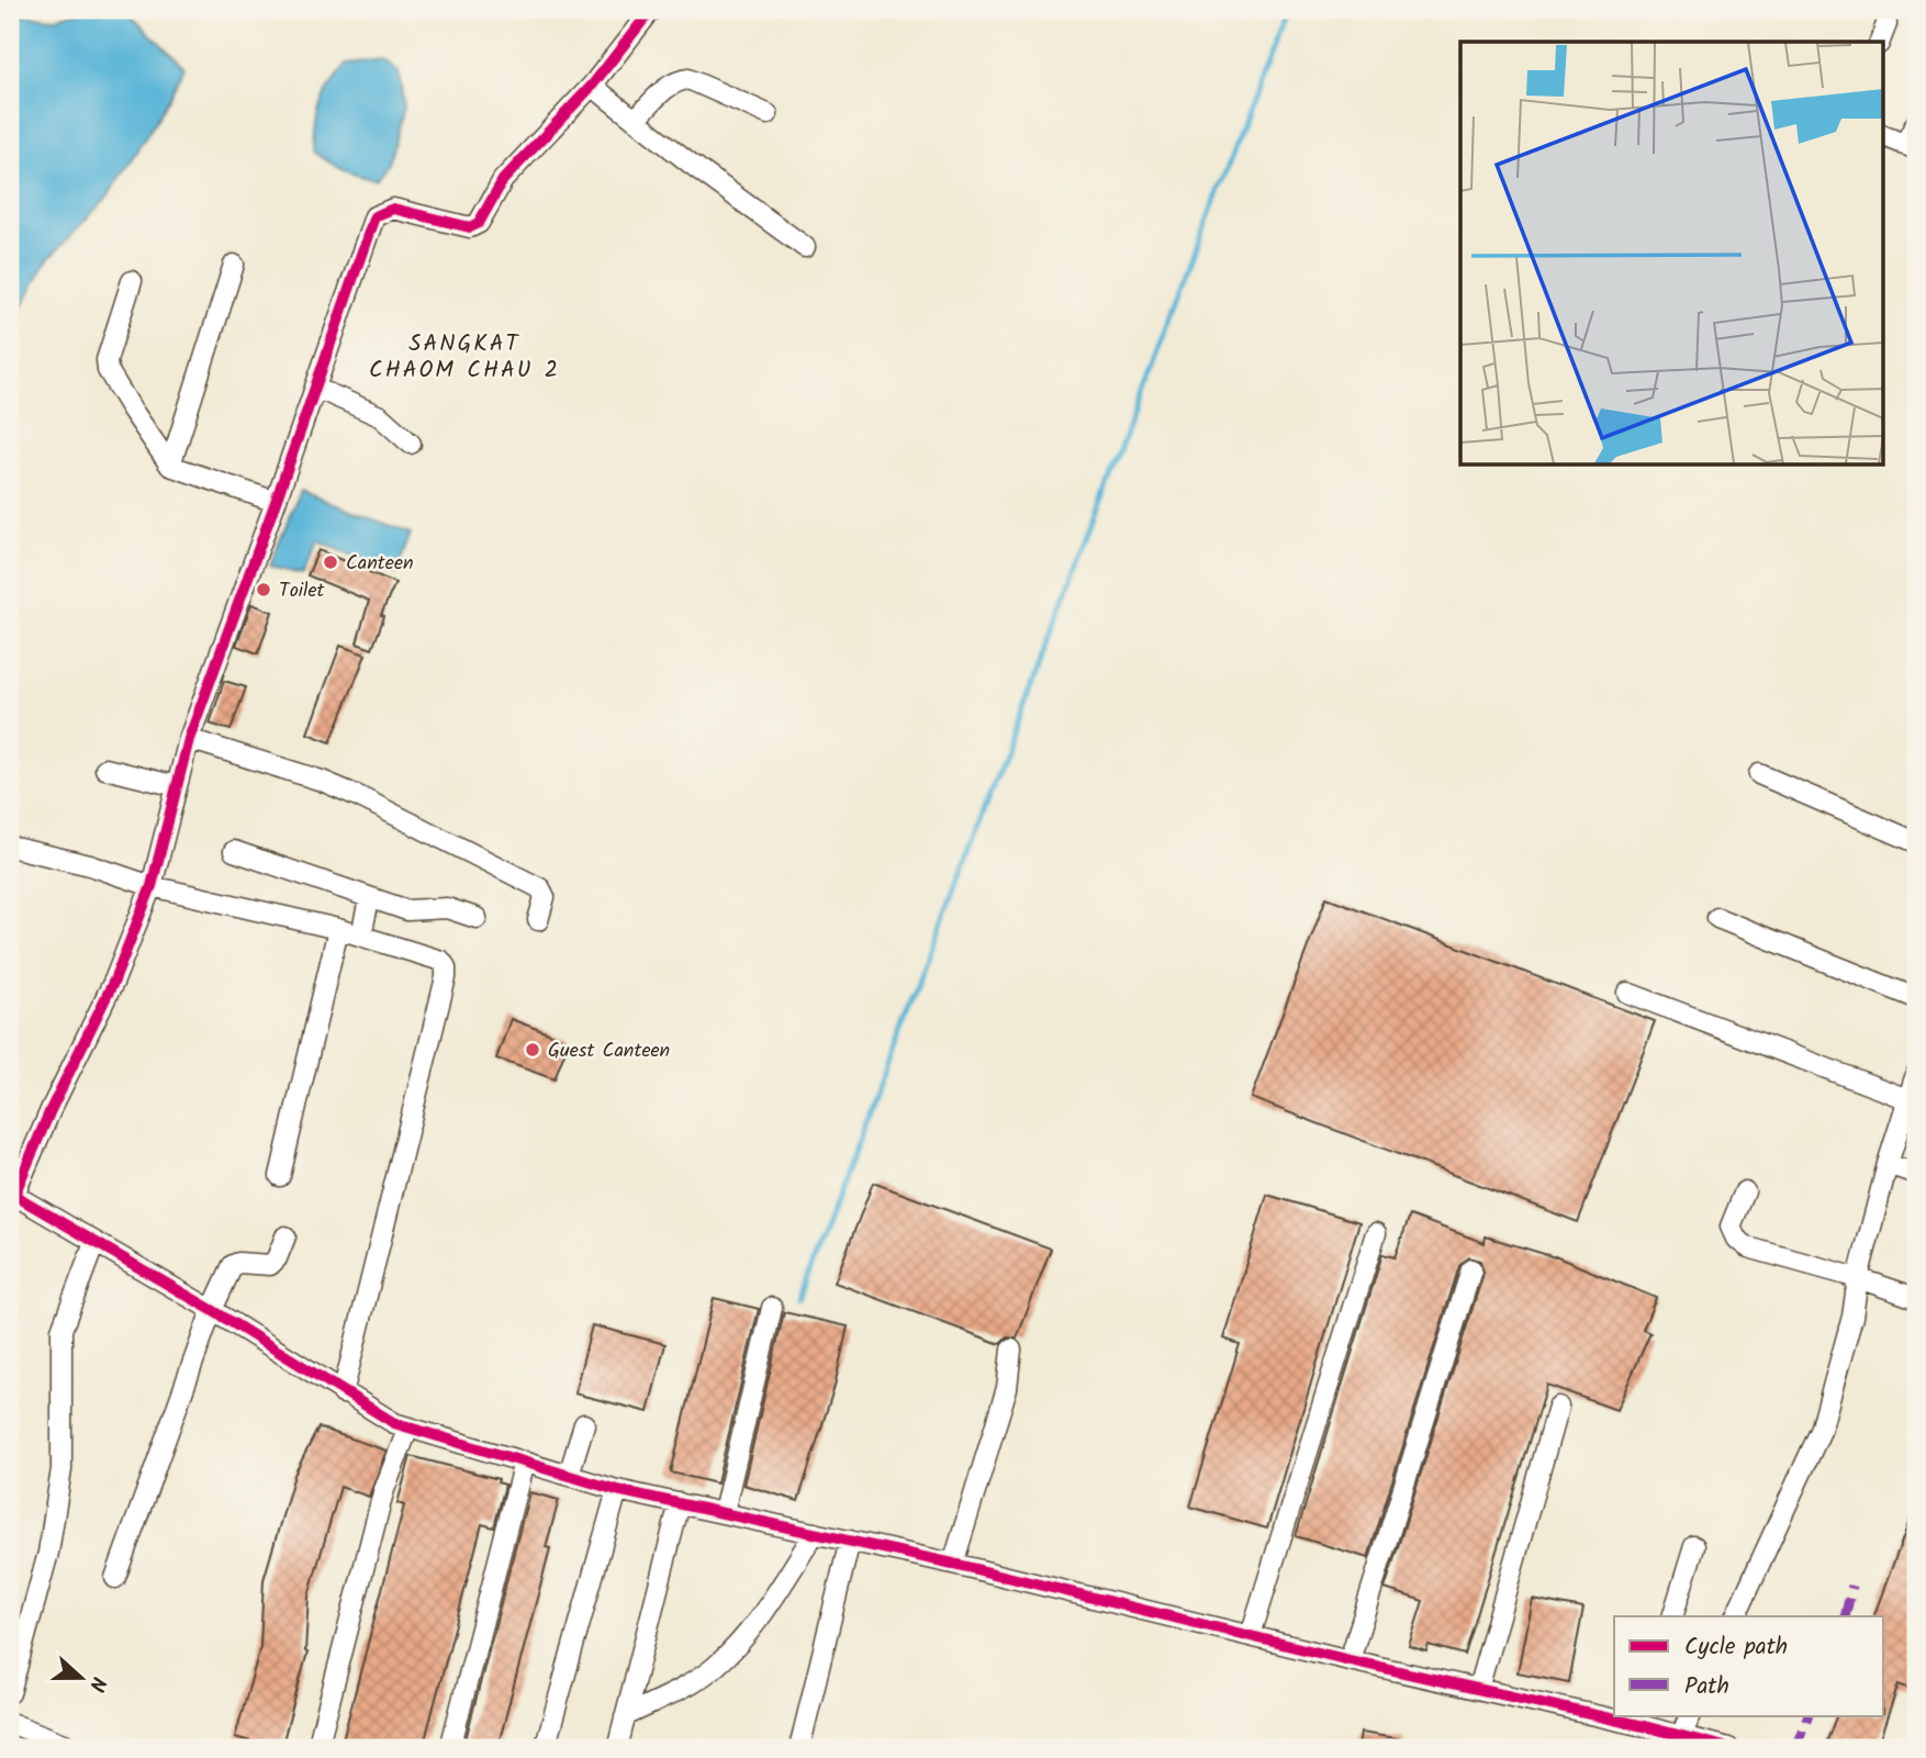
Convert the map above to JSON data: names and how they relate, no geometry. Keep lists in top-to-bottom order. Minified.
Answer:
{"districts":["SANGKAT CHAOM CHAU 2"],"places":["Canteen","Toilet","Guest Canteen"],"legend":["Cycle path","Path"],"north":"right"}
